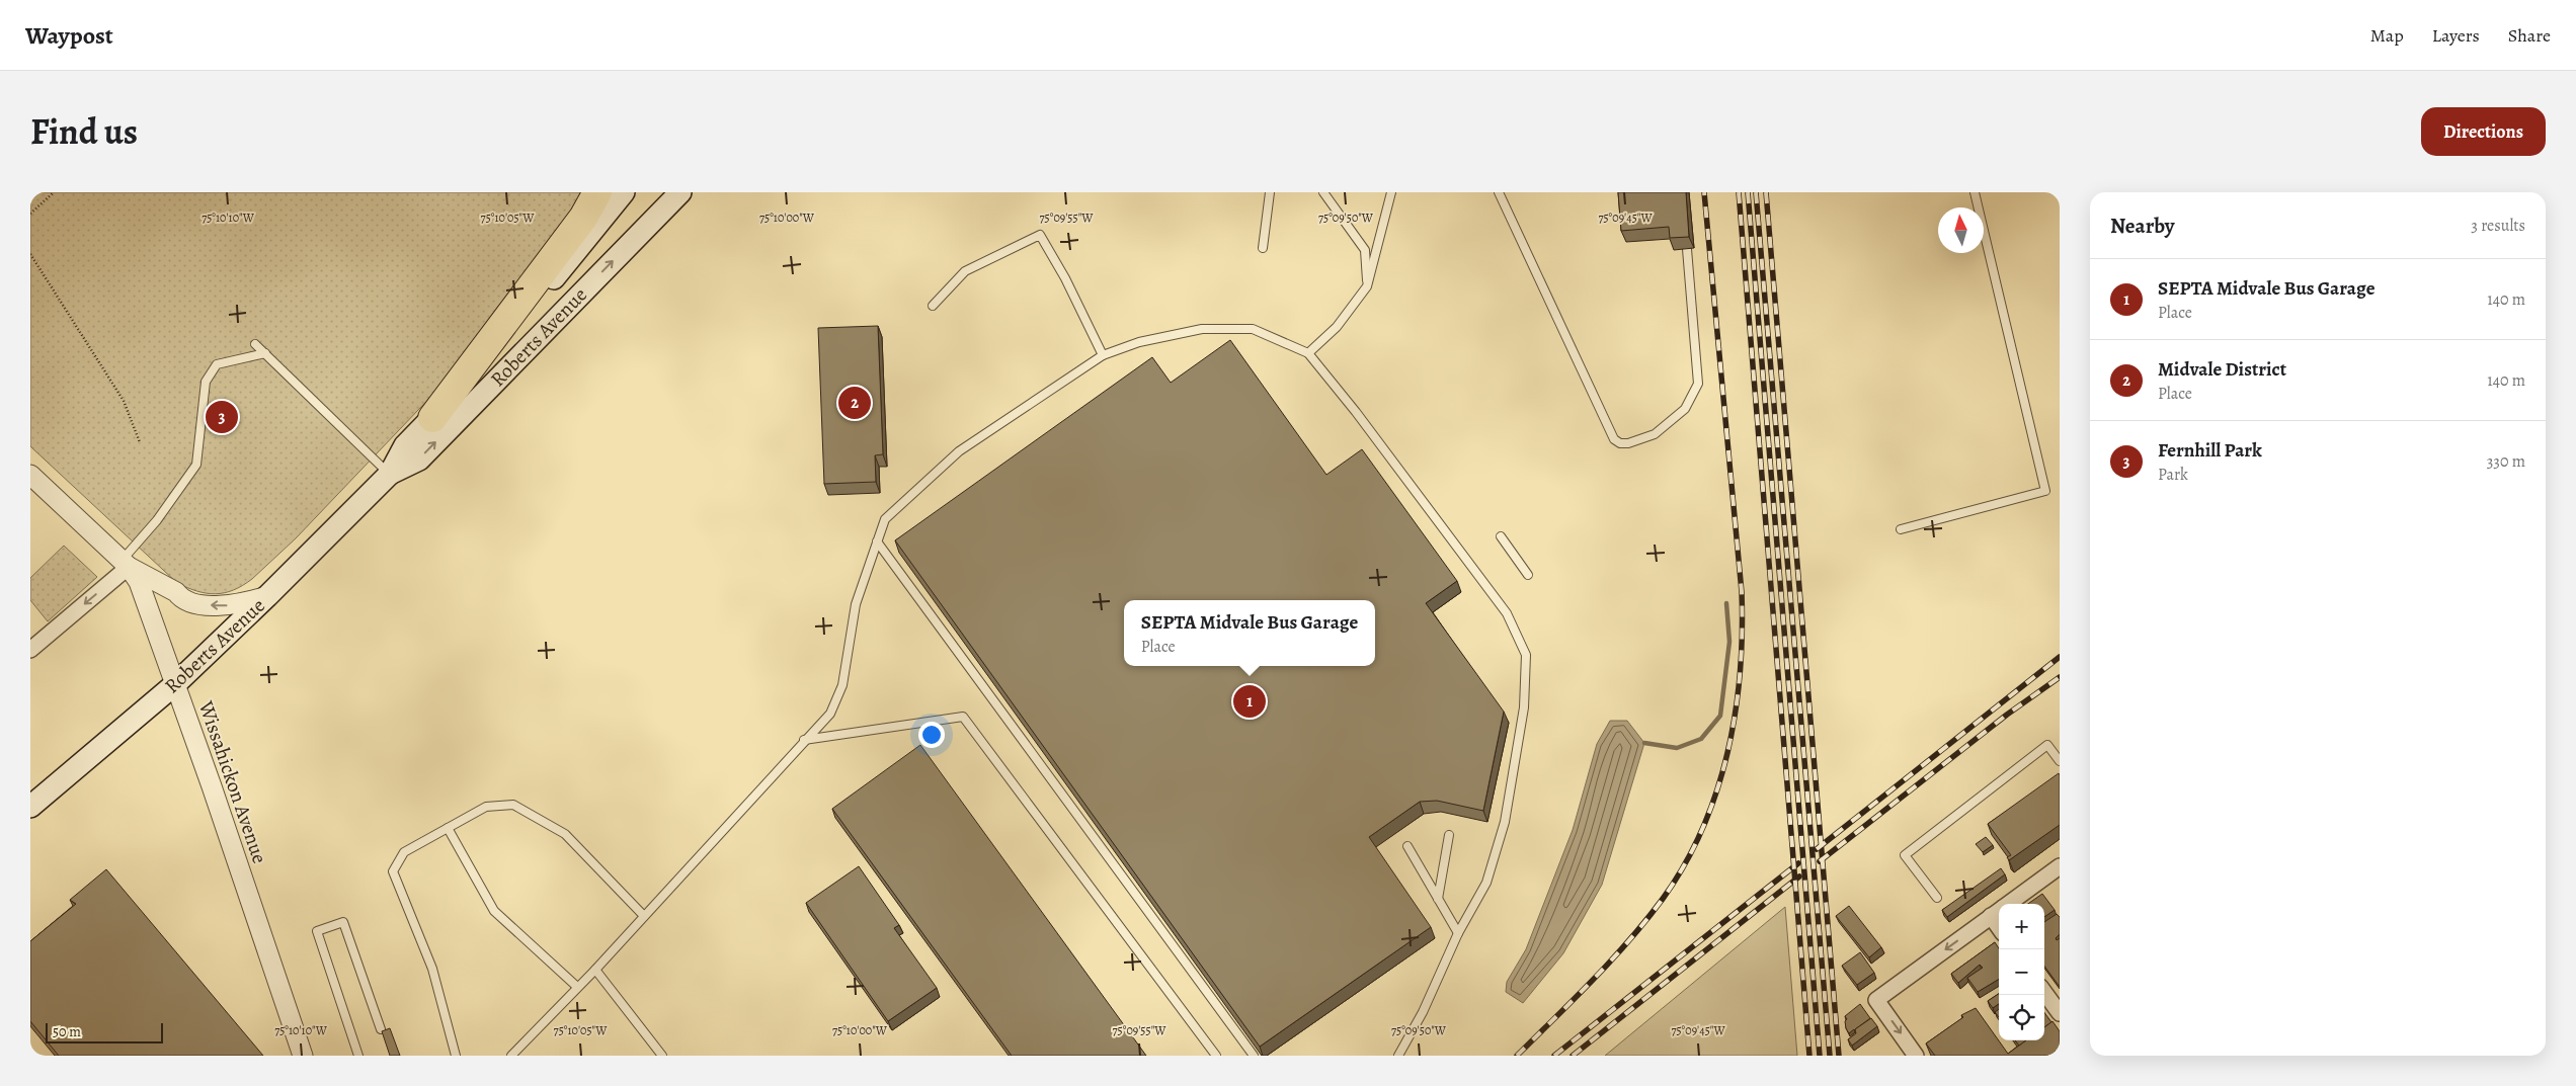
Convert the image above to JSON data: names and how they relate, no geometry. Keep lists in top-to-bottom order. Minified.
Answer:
{"streets":{"main road":["Roberts Avenue"],"street":["Wissahickon Avenue"]},"crossings":[["Roberts Avenue","Wissahickon Avenue"]],"scale_bar":"50 m","north":"top","page":{"header":"Waypost","nav":["Map","Layers","Share"],"title":"Find us","buttons":"Directions","heading":["Nearby","3 results"],"list":[{"mark":"1","name":"SEPTA Midvale Bus Garage","note":"Place","value":"140 m"},{"mark":"2","name":"Midvale District","note":"Place","value":"140 m"},{"mark":"3","name":"Fernhill Park","note":"Park","value":"330 m"}],"pins":["2","3","1"],"popup":["SEPTA Midvale Bus Garage","Place"],"map_buttons":["+","−"],"scale":"50 m"},"coordinates":["75°10'10\"W","75°10'05\"W","75°10'00\"W","75°09'55\"W","75°09'50\"W","75°09'45\"W"]}
